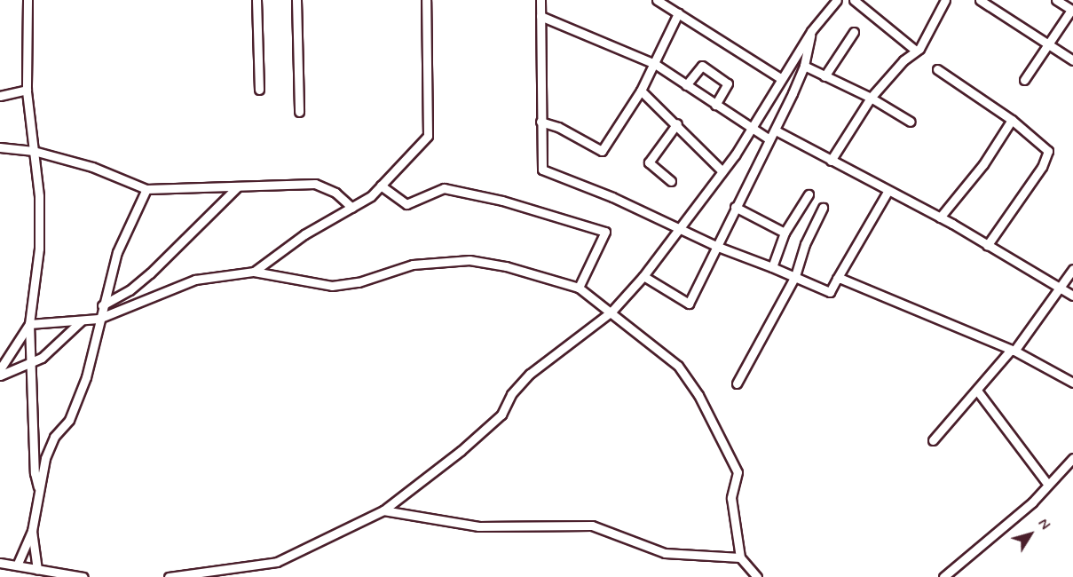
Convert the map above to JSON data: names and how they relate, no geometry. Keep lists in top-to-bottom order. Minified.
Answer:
{"north":"top right"}
